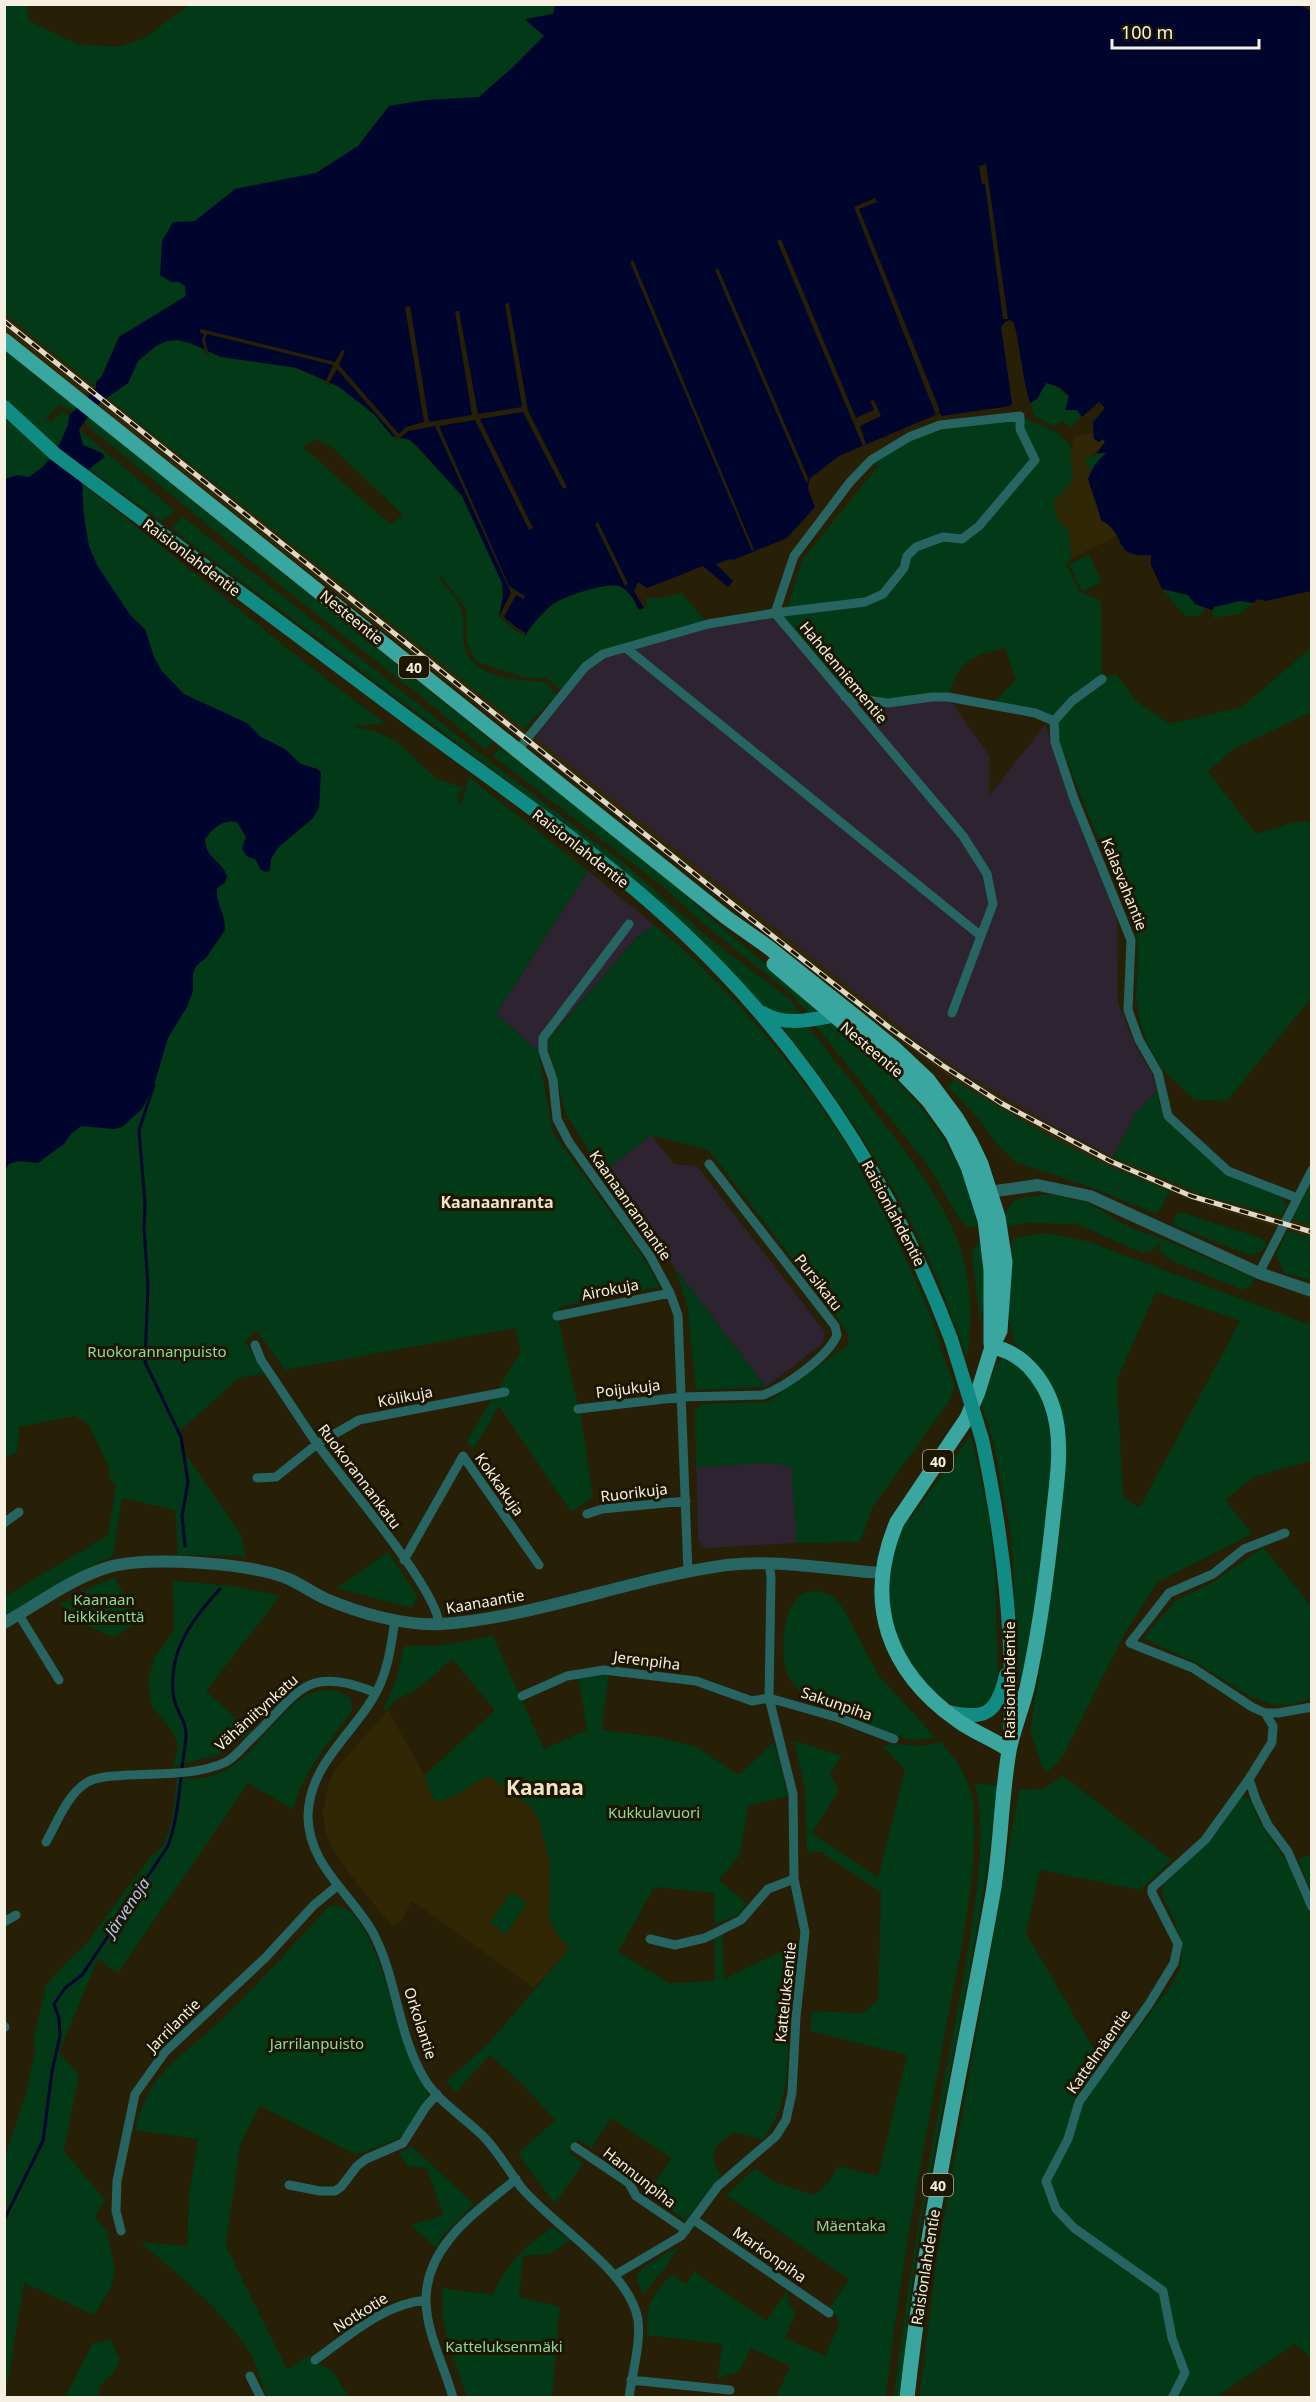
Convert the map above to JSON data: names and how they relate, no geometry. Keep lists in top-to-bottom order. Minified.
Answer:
{"streets":{"main road":["Raisionlahdentie","Nesteentie","40"],"street":["Hahdenniementie","Kalasvahantie","Kaanaanrannantie","Pursikatu","Airokuja","Poijukuja","Kölikuja","Ruokorannankatu","Kokkakuja","Ruorikuja","Kaanaantie","Jerenpiha","Sakunpiha","Vähäniitynkatu","Katteluksentie","Orkolantie","Jarrilantie","Kattelmäentie","Hannunpiha","Markonpiha","Notkotie"]},"crossings":[["Raisionlahdentie","40"],["Nesteentie","40"],["40","Kaanaantie"],["Kaanaanrannantie","Pursikatu"],["Kaanaanrannantie","Airokuja"],["Kaanaanrannantie","Poijukuja"],["Kaanaanrannantie","Ruorikuja"],["Kaanaanrannantie","Kaanaantie"],["Pursikatu","Poijukuja"],["Kölikuja","Ruokorannankatu"],["Ruokorannankatu","Kokkakuja"],["Ruokorannankatu","Kaanaantie"],["Kaanaantie","Katteluksentie"],["Kaanaantie","Orkolantie"],["Jerenpiha","Sakunpiha"],["Jerenpiha","Katteluksentie"],["Sakunpiha","Katteluksentie"],["Vähäniitynkatu","Orkolantie"],["Katteluksentie","Orkolantie"],["Katteluksentie","Hannunpiha"],["Katteluksentie","Markonpiha"],["Orkolantie","Jarrilantie"]],"districts":["Kaanaanranta","Kaanaa"],"water":["Järvenoja"],"parks":["Ruokorannanpuisto","Kaanaan leikkikenttä","Kukkulavuori","Jarrilanpuisto","Mäentaka","Katteluksenmäki"],"scale_bar":"100 m"}
